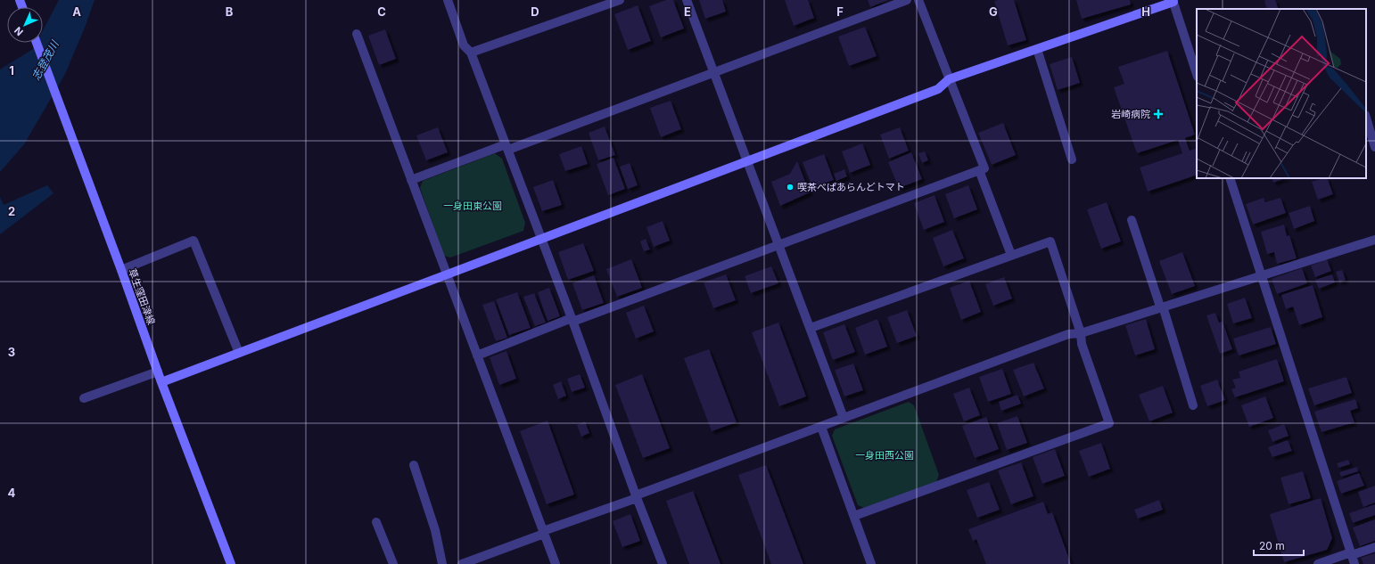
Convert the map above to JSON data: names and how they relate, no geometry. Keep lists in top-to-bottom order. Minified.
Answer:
{"streets":{"street":["草生窪田津線"]},"water":["志登茂川"],"parks":["一身田東公園","一身田西公園"],"places":{"health":["岩崎病院"],"other":["喫茶べぱあらんどトマト"]},"scale_bar":"20 m","north":"bottom left","grid":{"columns":["A","B","C","D","E","F","G","H"],"rows":["1","2","3","4"]}}
